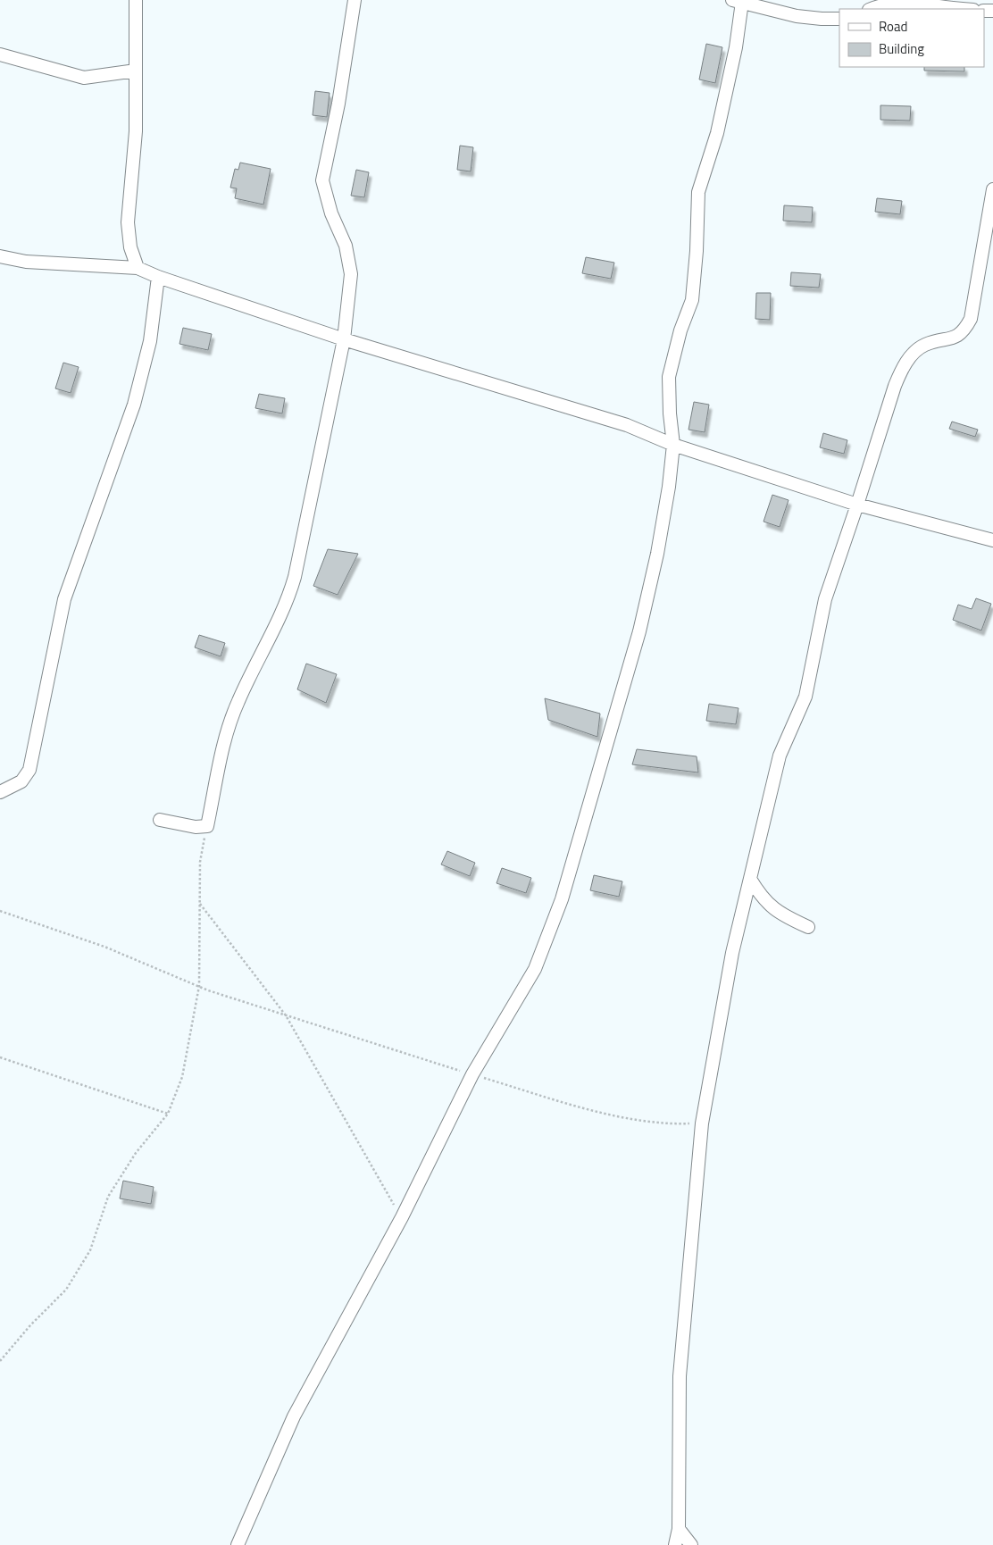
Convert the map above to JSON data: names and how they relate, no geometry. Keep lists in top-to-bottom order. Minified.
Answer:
{"legend":["Road","Building"]}
